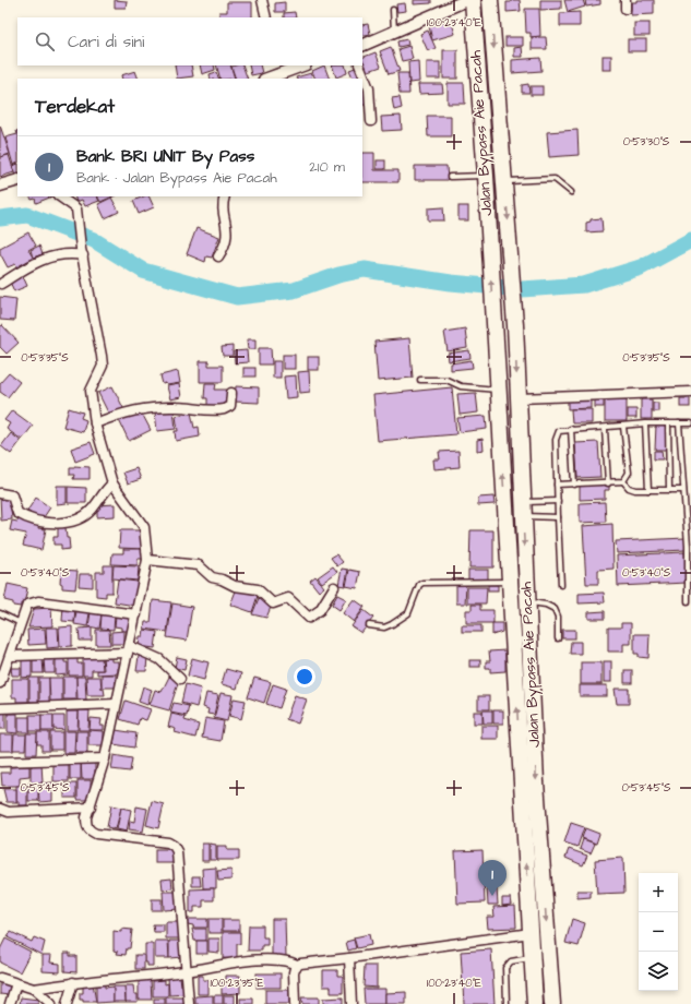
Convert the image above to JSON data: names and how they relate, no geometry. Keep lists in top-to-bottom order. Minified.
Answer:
{"streets":{"highway":["Jalan Bypass Aie Pacah"]},"page":{"search":"Cari di sini","heading":"Terdekat","list":[{"mark":"1","name":"Bank BRI UNIT By Pass","note":"Bank · Jalan Bypass Aie Pacah","value":"210 m"}],"pins":"1","map_buttons":["+","−"]},"coordinates":["100°23'40\"E","0°53'30\"S","0°53'35\"S","0°53'40\"S","0°53'45\"S","100°23'35\"E"]}
